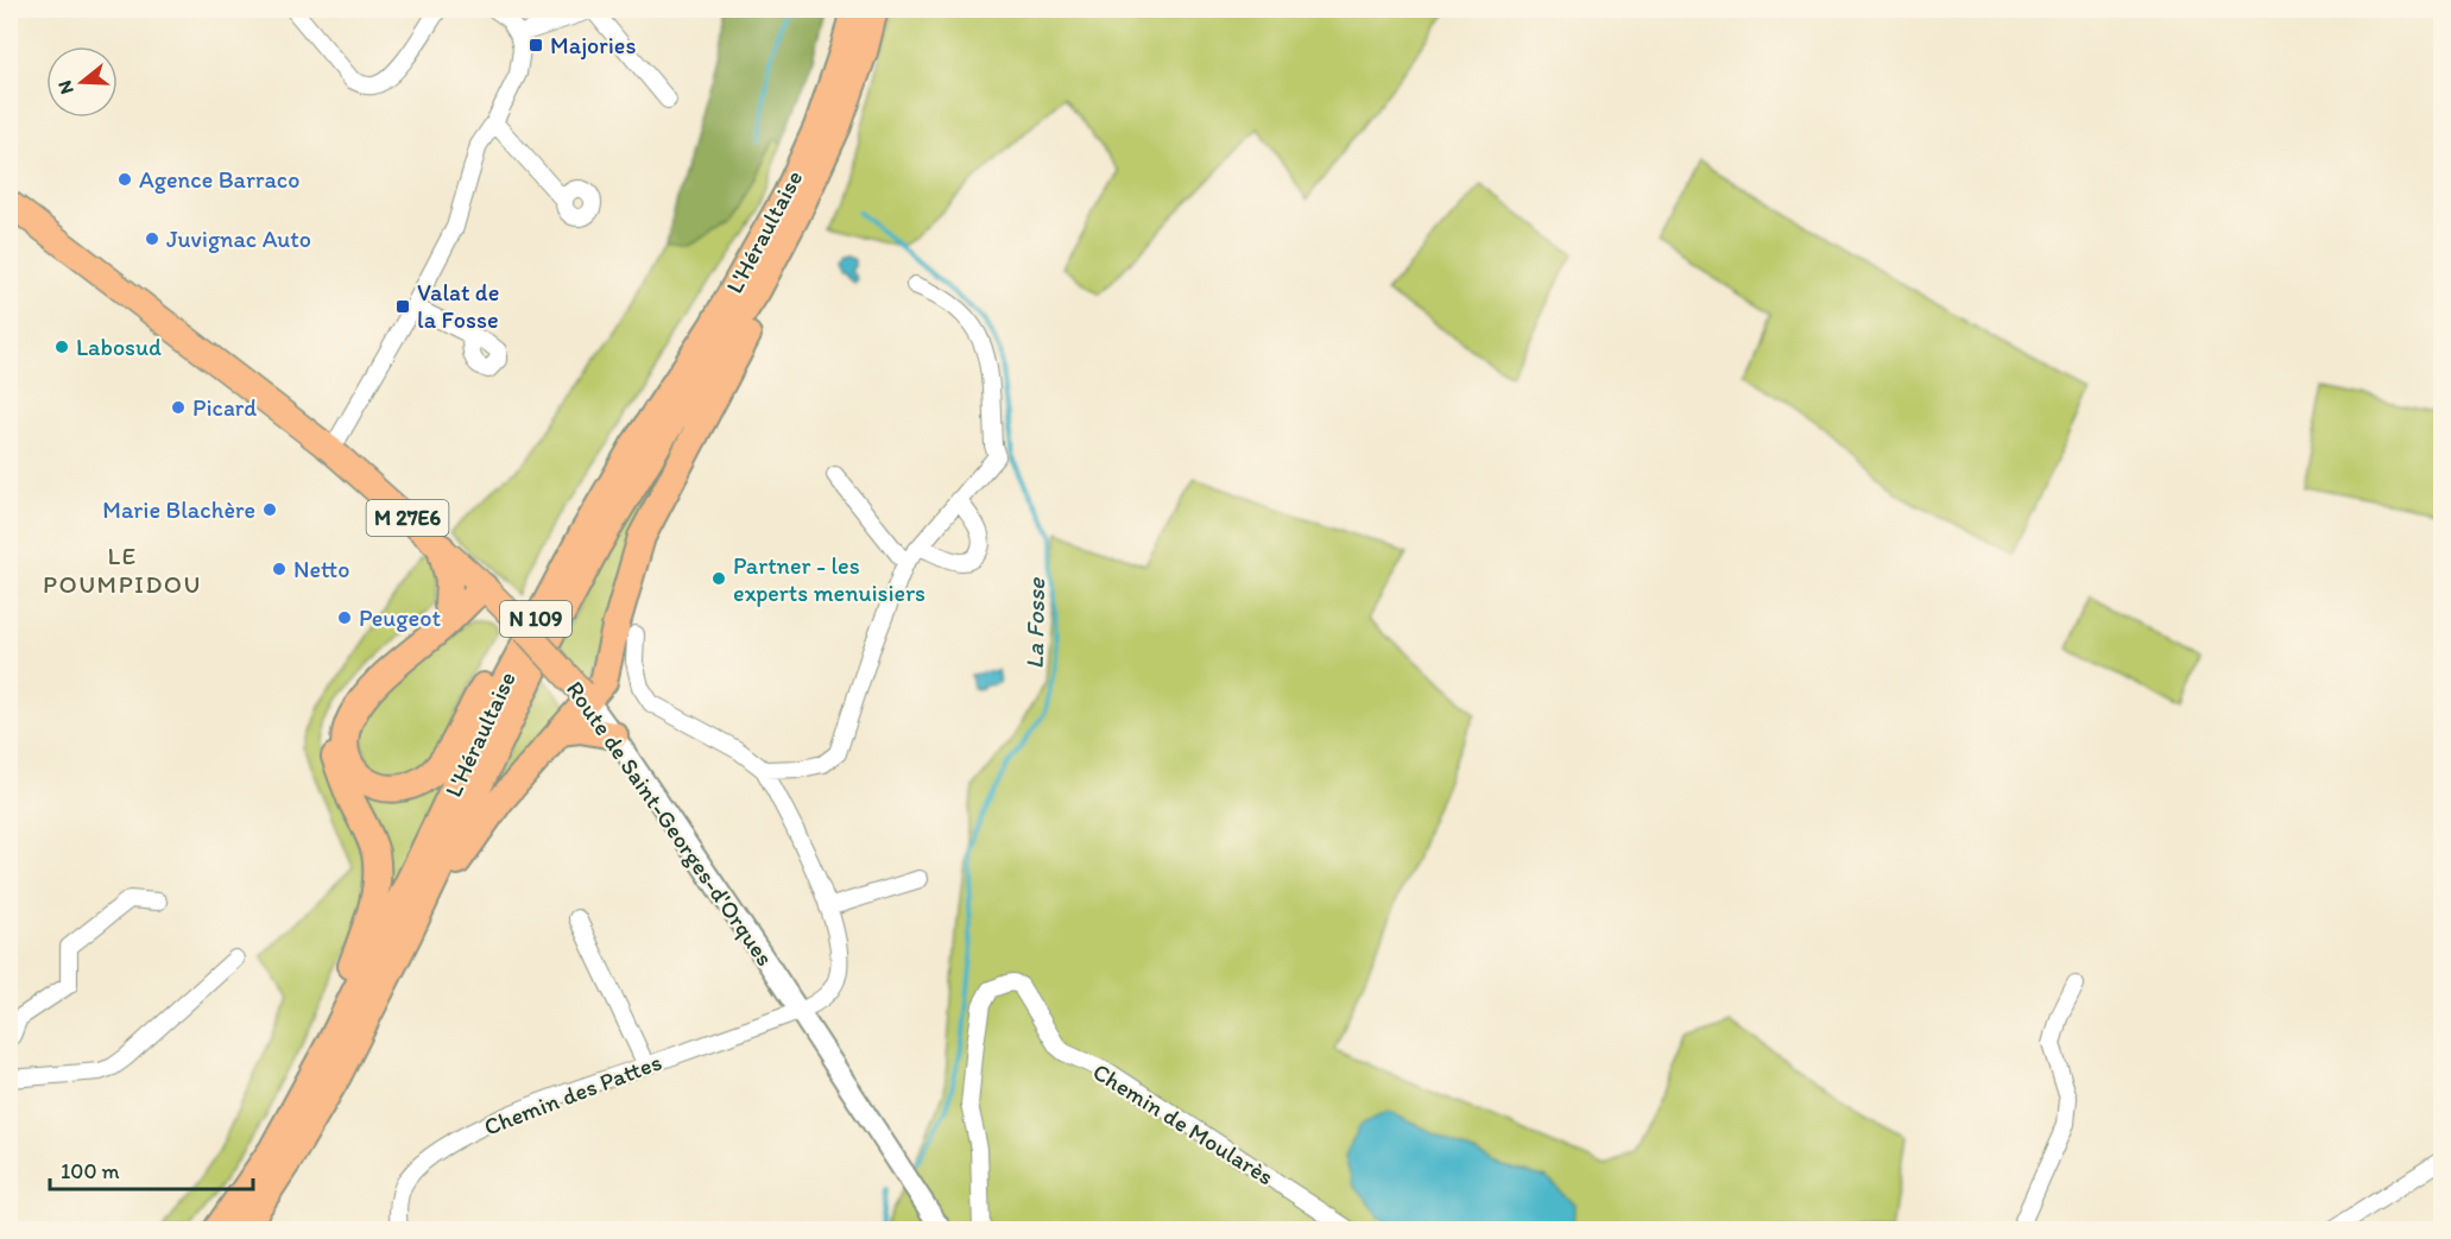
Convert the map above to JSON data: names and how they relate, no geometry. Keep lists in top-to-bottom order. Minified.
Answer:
{"streets":{"highway":["L'Héraultaise","N 109"],"main road":["M 27E6","Route de Saint-Georges-d'Orques"],"street":["Chemin des Pattes","Chemin de Moularès"]},"crossings":[["M 27E6","Route de Saint-Georges-d'Orques"],["M 27E6","Chemin des Pattes"],["Route de Saint-Georges-d'Orques","Chemin des Pattes"]],"districts":["LE POUMPIDOU"],"water":["La Fosse"],"places":{"transit":["Majories","Valat de la Fosse"],"other":["Agence Barraco","Juvignac Auto","Labosud","Picard","Marie Blachère","Netto","Partner - les experts menuisiers","Peugeot"]},"scale_bar":"100 m","north":"left"}
